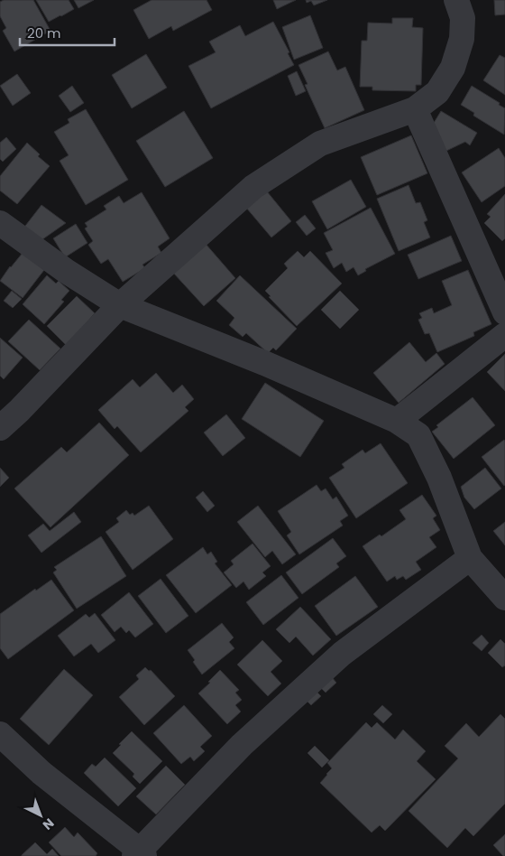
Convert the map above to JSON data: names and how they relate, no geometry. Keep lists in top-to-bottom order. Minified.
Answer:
{"scale_bar":"20 m","north":"bottom right"}
